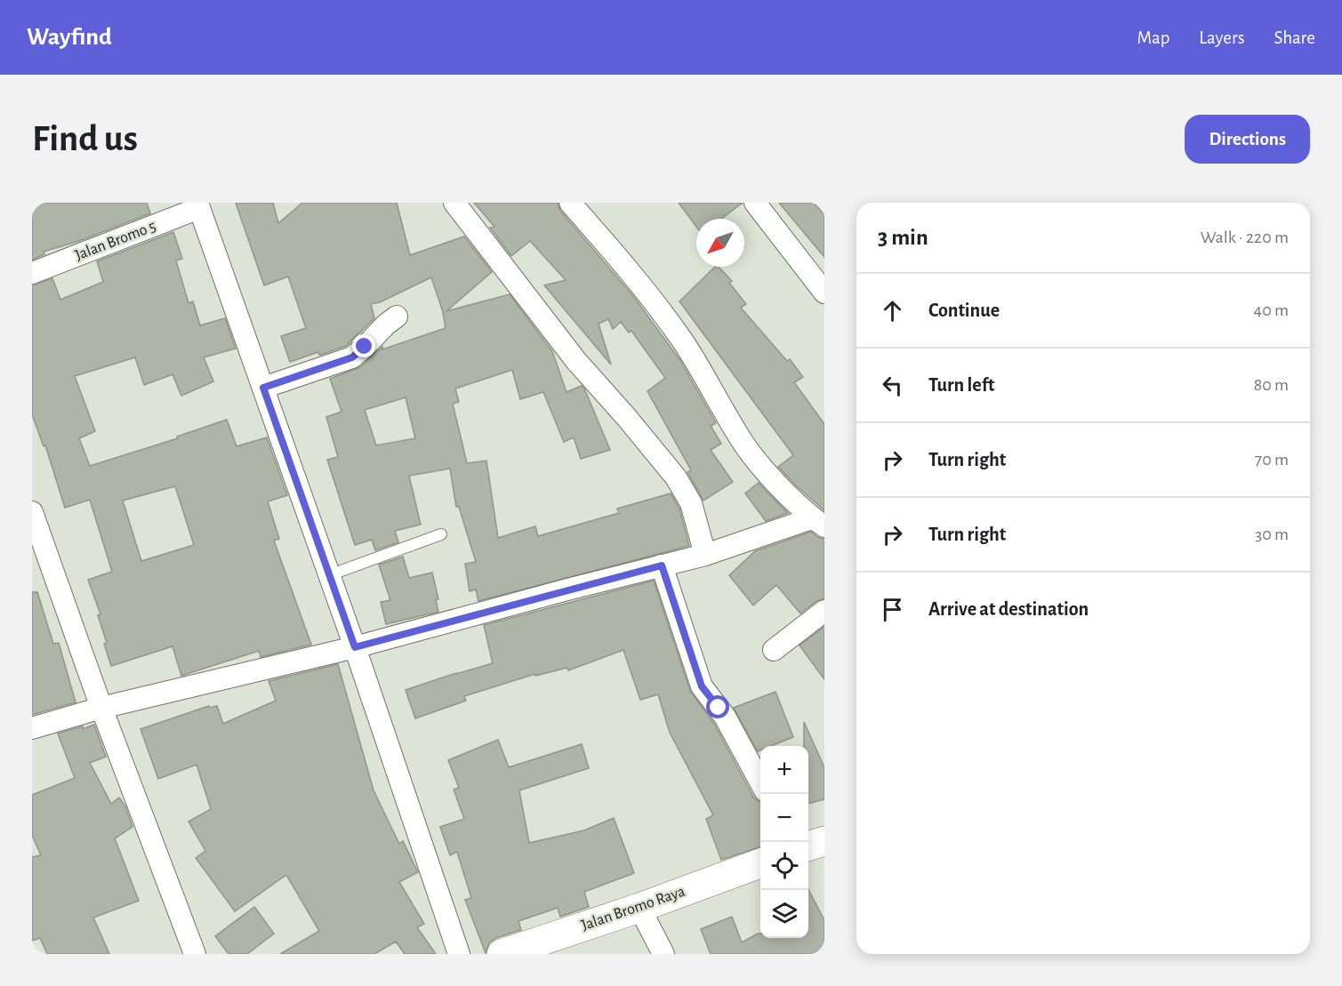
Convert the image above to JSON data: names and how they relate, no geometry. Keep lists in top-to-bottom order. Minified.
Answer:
{"streets":{"main road":["Jalan Bromo Raya"],"street":["Jalan Bromo 5"]},"north":"bottom left","page":{"header":"Wayfind","nav":["Map","Layers","Share"],"buttons":"Directions","title":"Find us","heading":["3 min","Walk · 220 m"],"list":[["Continue","40 m"],["Turn left","80 m"],["Turn right","70 m"],["Turn right","30 m"],"Arrive at destination"],"map_buttons":["+","−"]}}
